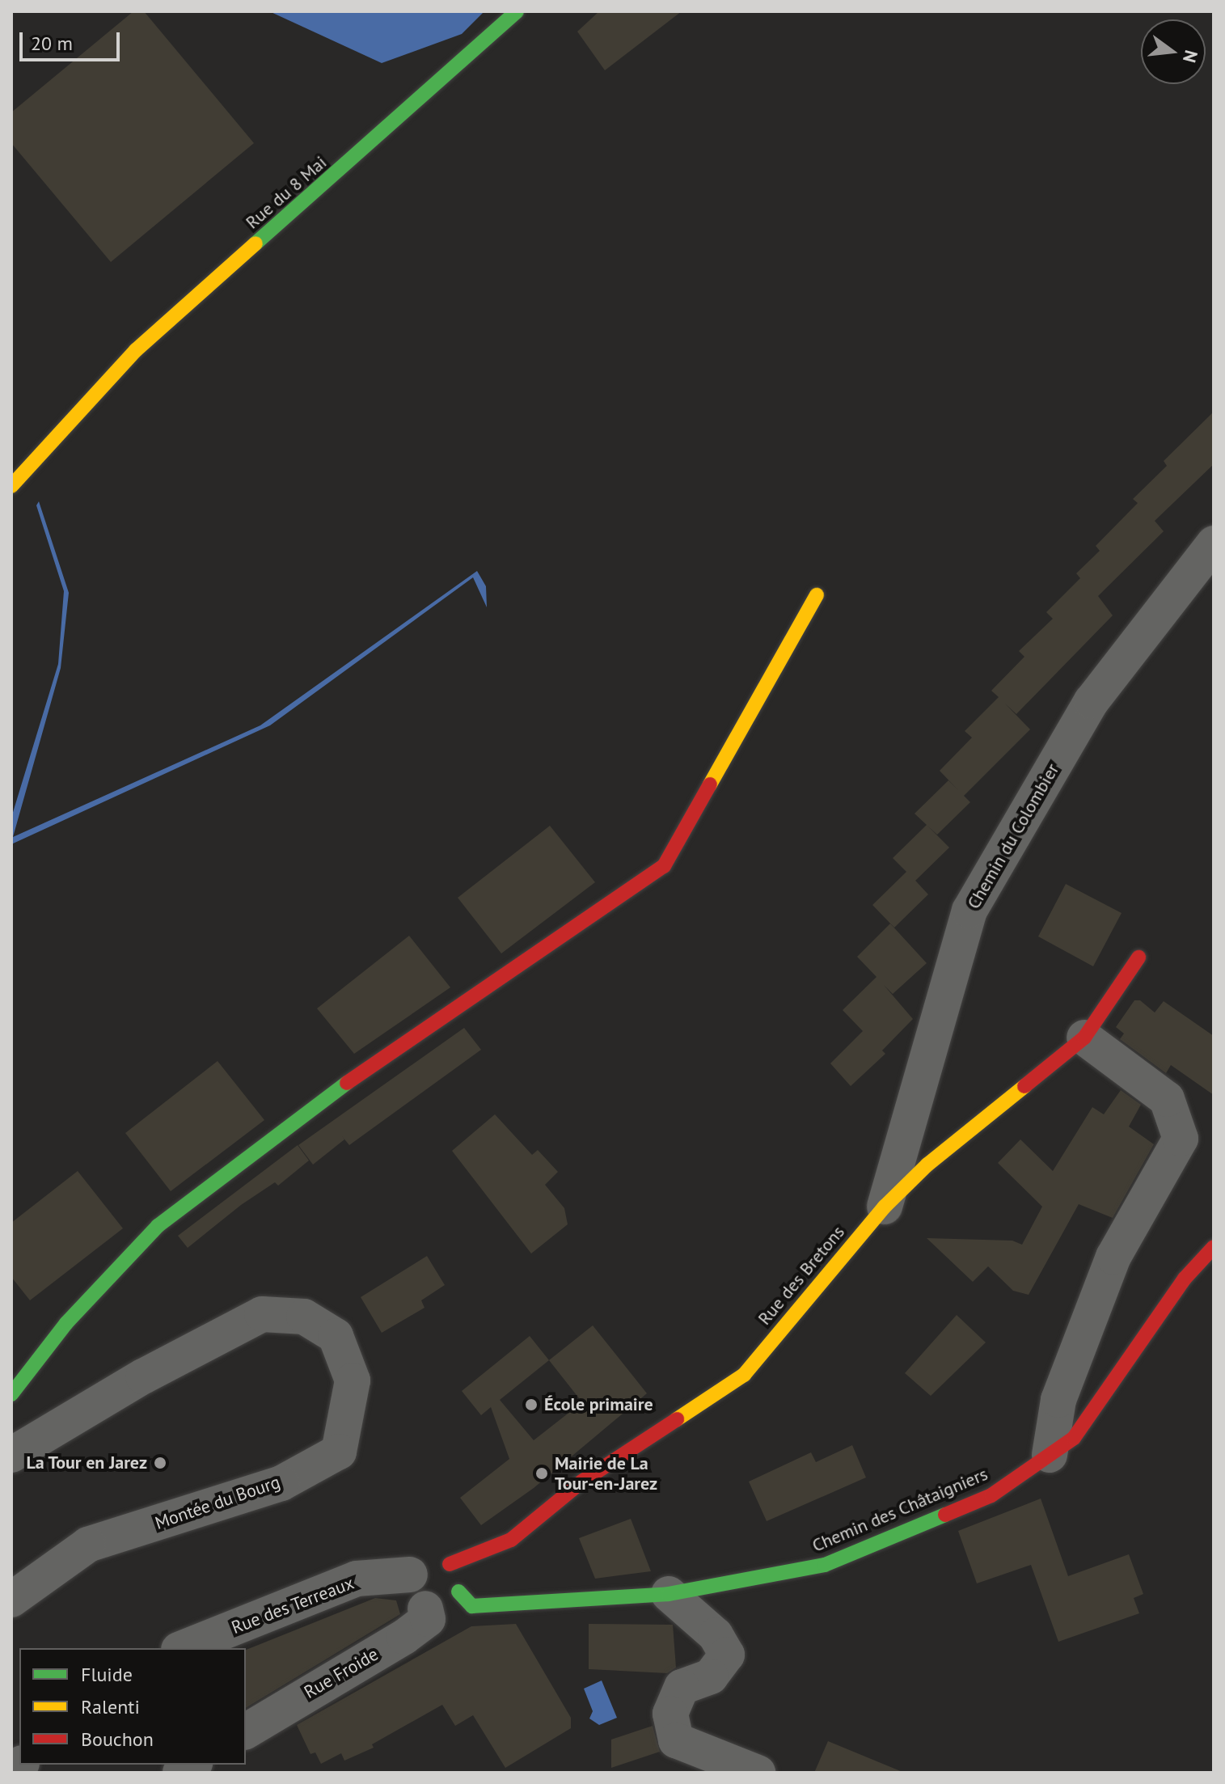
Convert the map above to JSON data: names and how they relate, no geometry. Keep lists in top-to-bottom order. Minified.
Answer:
{"streets":{"street":["Rue du 8 Mai","Chemin du Colombier","Rue des Bretons","Montée du Bourg","Chemin des Châtaigniers","Rue des Terreaux","Rue Froide"]},"crossings":[["Chemin du Colombier","Rue des Bretons"],["Rue des Bretons","Chemin des Châtaigniers"],["Rue des Bretons","Rue des Terreaux"],["Rue des Bretons","Rue Froide"],["Chemin des Châtaigniers","Rue des Terreaux"],["Chemin des Châtaigniers","Rue Froide"],["Rue des Terreaux","Rue Froide"]],"places":["École primaire","La Tour en Jarez","Mairie de La Tour-en-Jarez"],"legend":["Fluide","Ralenti","Bouchon"],"scale_bar":"20 m","north":"right"}
